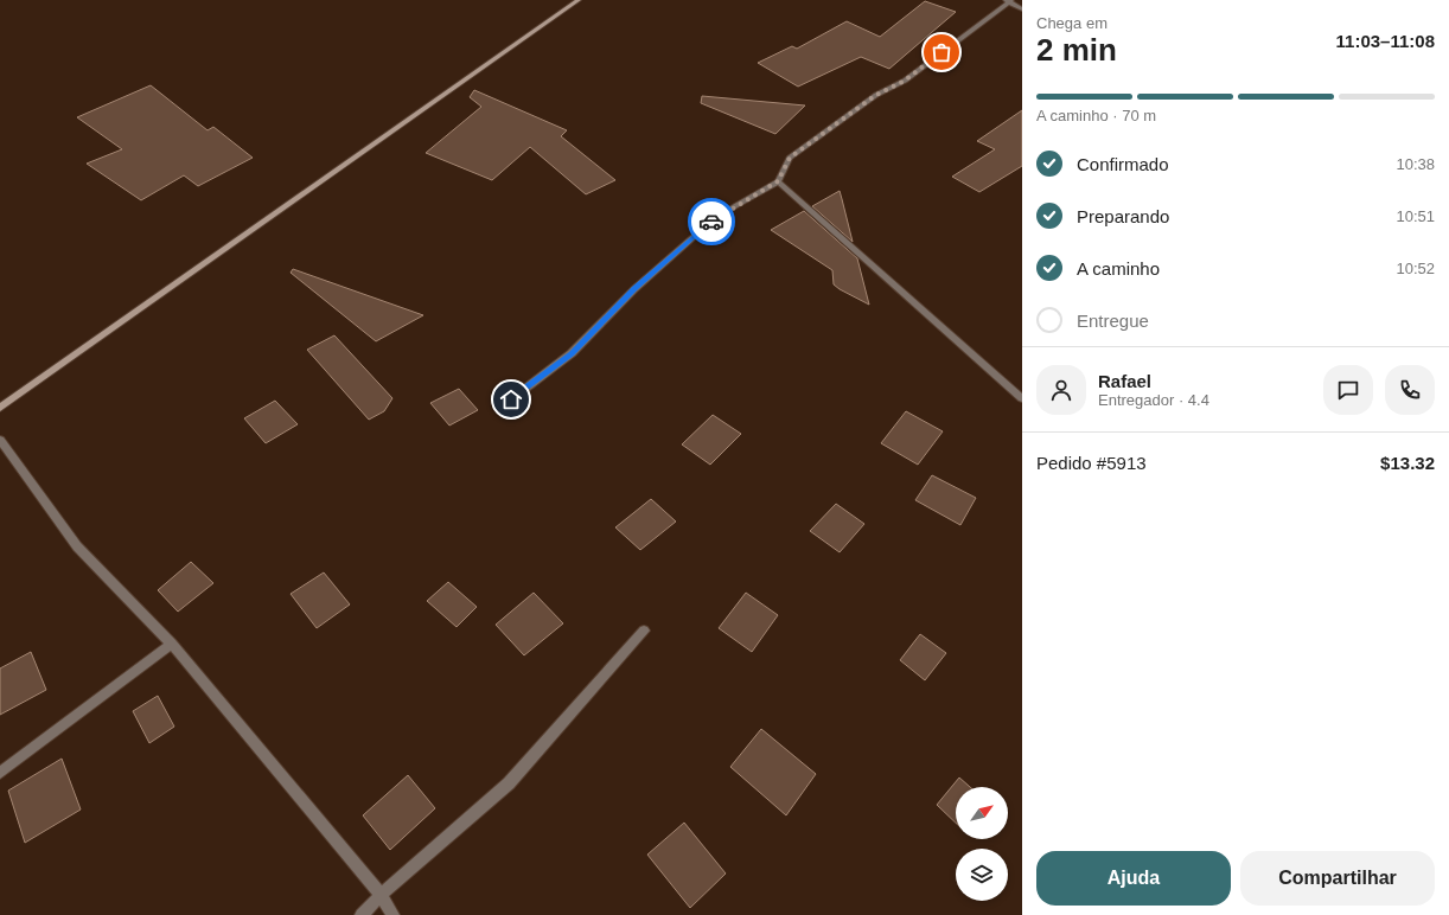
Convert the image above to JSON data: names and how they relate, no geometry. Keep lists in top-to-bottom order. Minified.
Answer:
{"north":"top right","page":{"heading":["2 min","Chega em","11:03–11:08"],"panel":["Rafael","Entregador · 4.4","Pedido #5913","$13.32"],"bar":"A caminho · 70 m","list":[["Confirmado","10:38"],["Preparando","10:51"],["A caminho","10:52"],"Entregue"],"buttons":["Ajuda","Compartilhar"]}}
